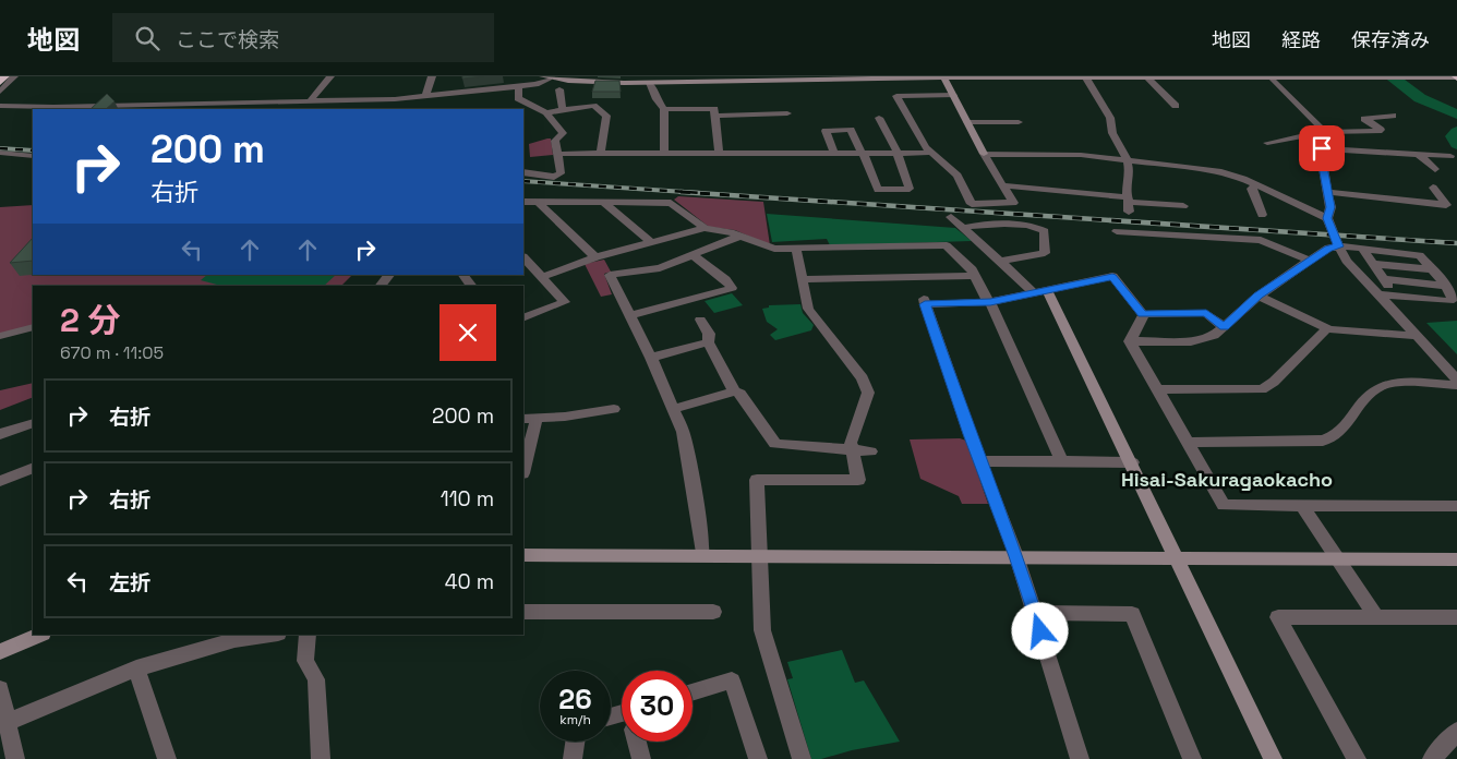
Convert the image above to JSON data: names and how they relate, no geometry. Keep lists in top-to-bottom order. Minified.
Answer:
{"districts":["Hisai-Sakuragaokacho"],"page":{"header":"地図","search":"ここで検索","nav":["地図","経路","保存済み"],"turn":["200 m","右折"],"heading":["2 分","670 m · 11:05"],"list":[{"name":"右折","value":"200 m"},{"name":"右折","value":"110 m"},{"name":"左折","value":"40 m"}],"speed":"26 km/h","limit":"30"}}
